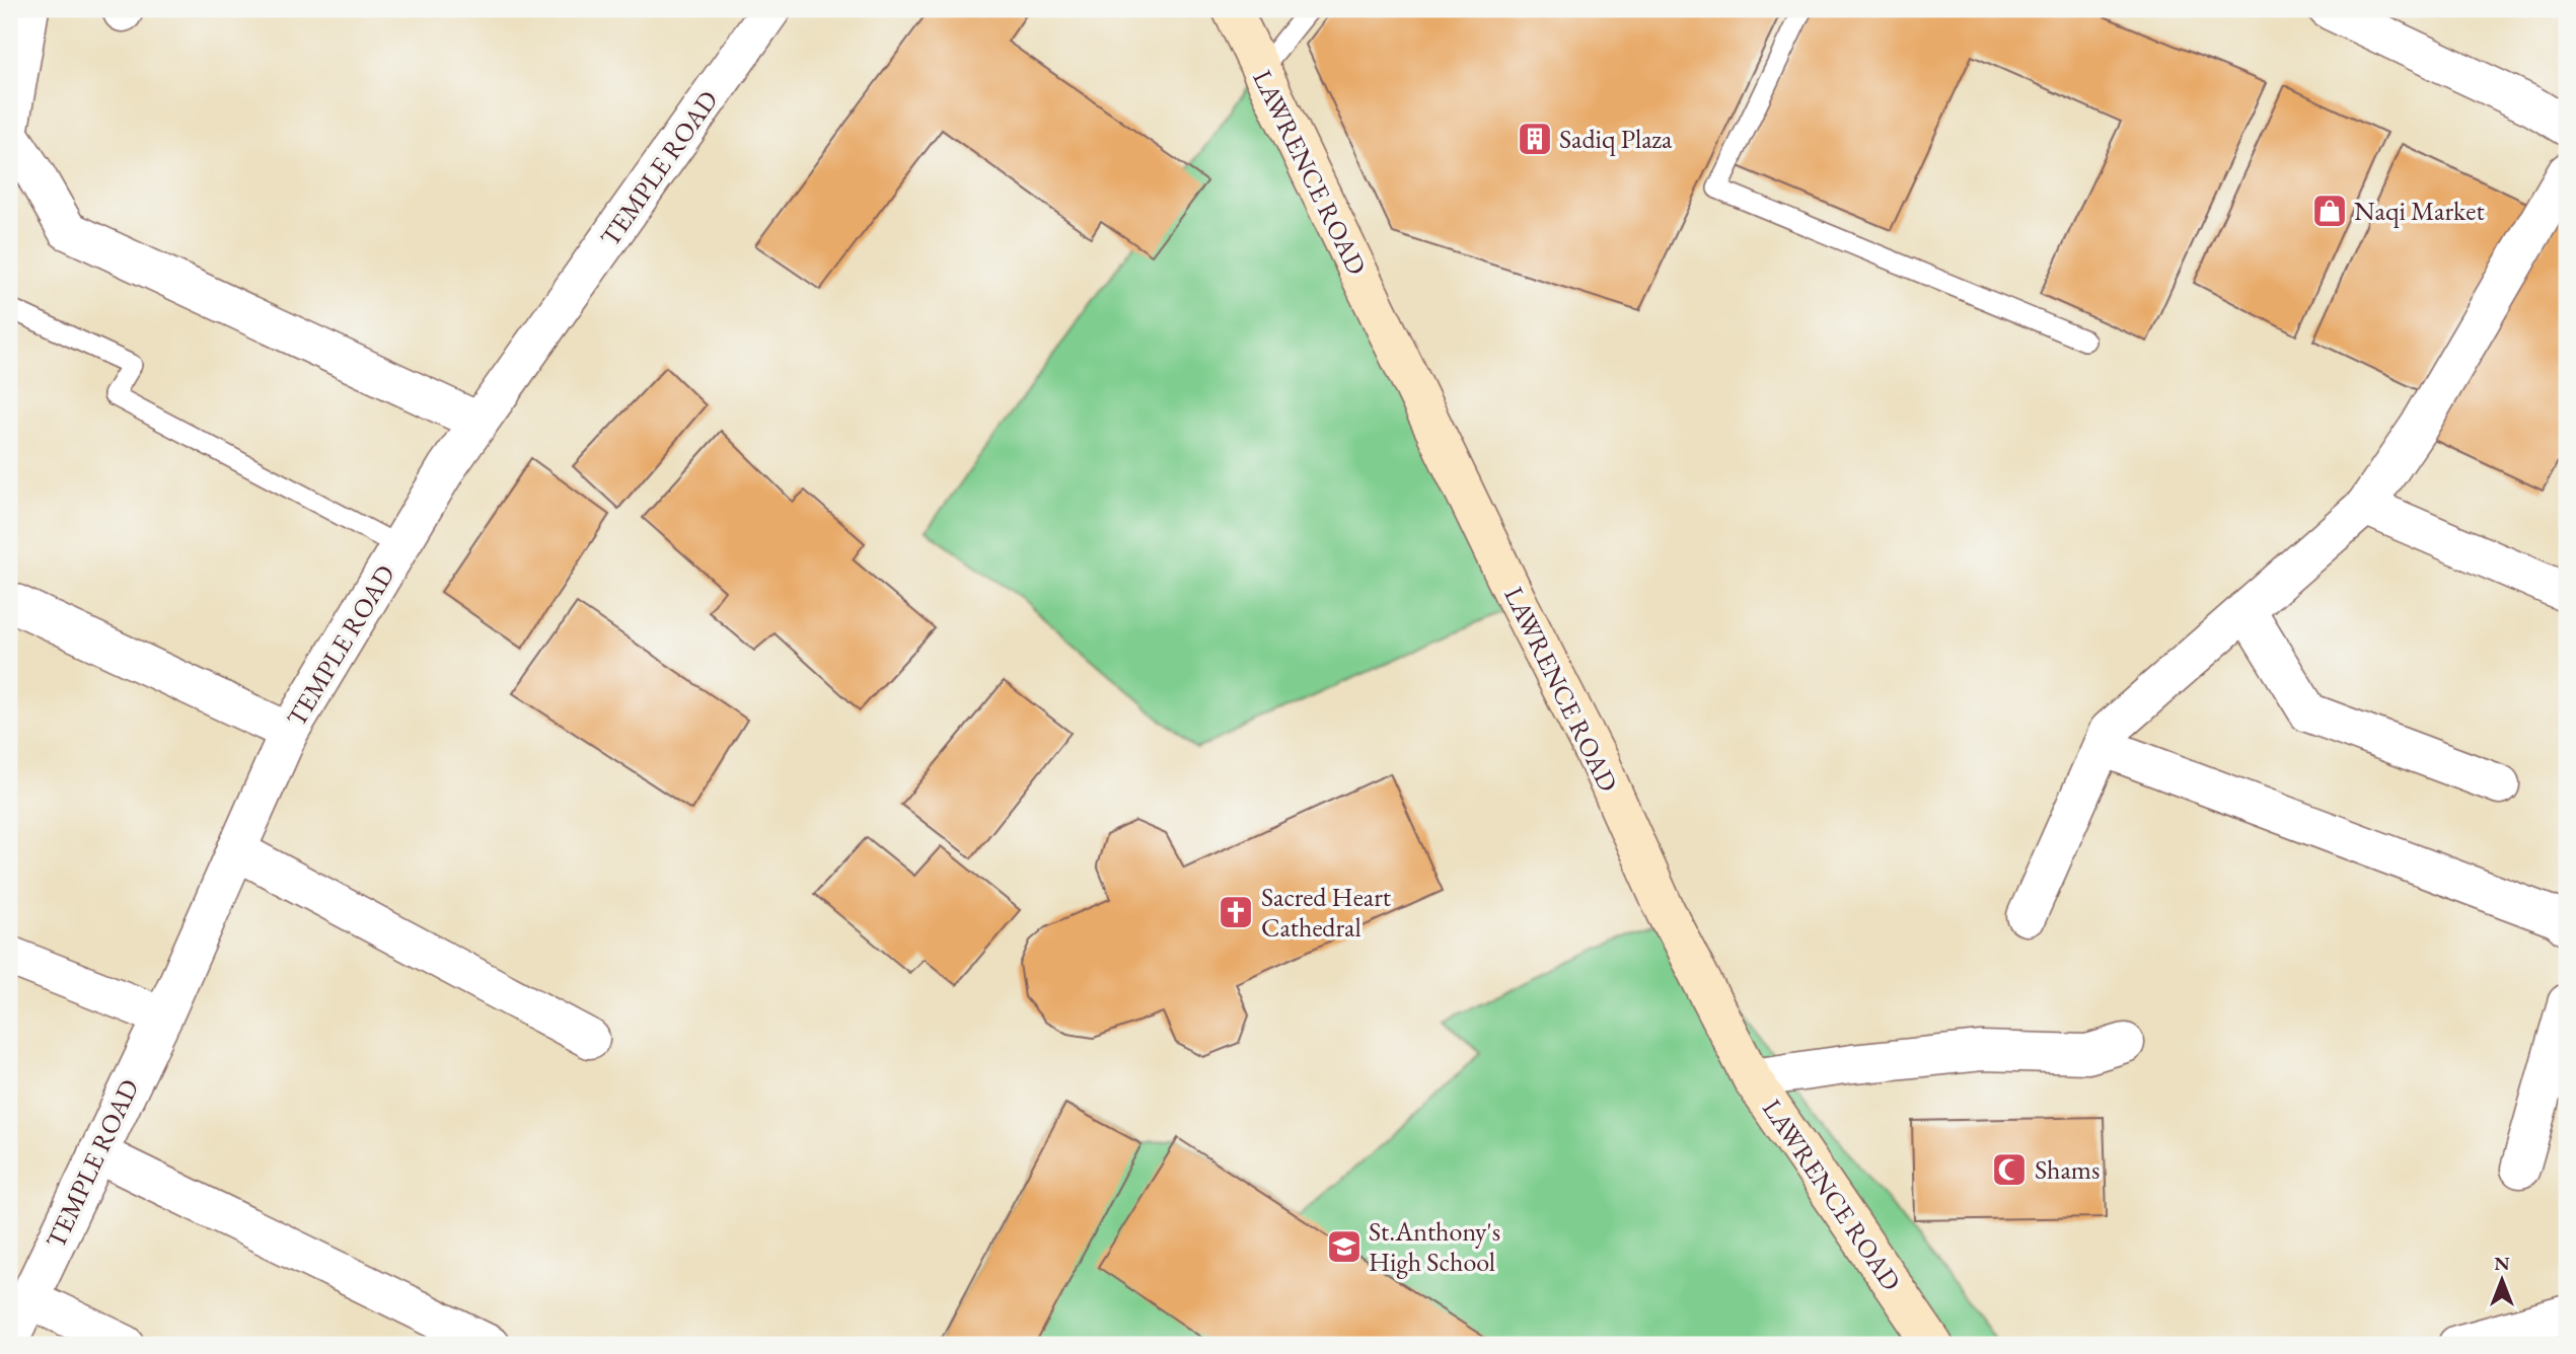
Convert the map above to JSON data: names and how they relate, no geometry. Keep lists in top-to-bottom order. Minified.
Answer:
{"streets":{"main road":["LAWRENCE ROAD"],"street":["TEMPLE ROAD"]},"places":{"building":["Sadiq Plaza"],"shop":["Naqi Market"],"church":["Sacred Heart Cathedral"],"mosque":["Shams"],"school or university":["St.Anthony's High School"]},"north":"top"}
